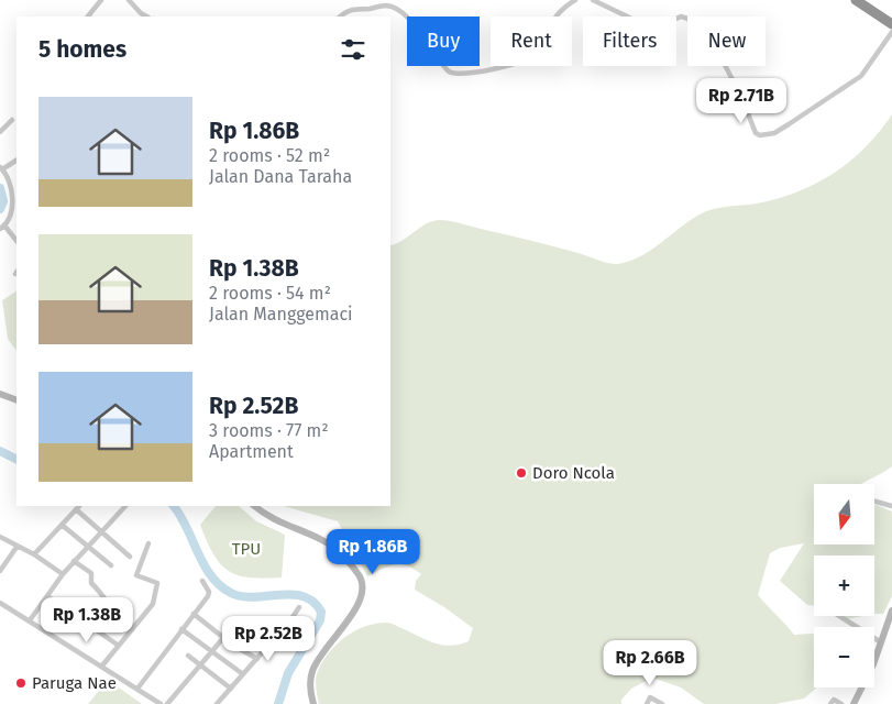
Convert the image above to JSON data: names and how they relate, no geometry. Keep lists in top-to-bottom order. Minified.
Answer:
{"parks":["TPU"],"places":["Doro Ncola","Paruga Nae"],"north":"bottom","page":{"chip":["Buy","Rent","Filters","New"],"heading":"5 homes","price":["Rp 2.71B","Rp 1.86B","Rp 1.38B","Rp 2.52B","Rp 2.66B"],"list":[{"name":"Rp 1.86B","note":"2 rooms · 52 m² · Jalan Dana Taraha"},{"name":"Rp 1.38B","note":"2 rooms · 54 m² · Jalan Manggemaci"},{"name":"Rp 2.52B","note":"3 rooms · 77 m² · Apartment"}],"map_buttons":["+","−"]}}
